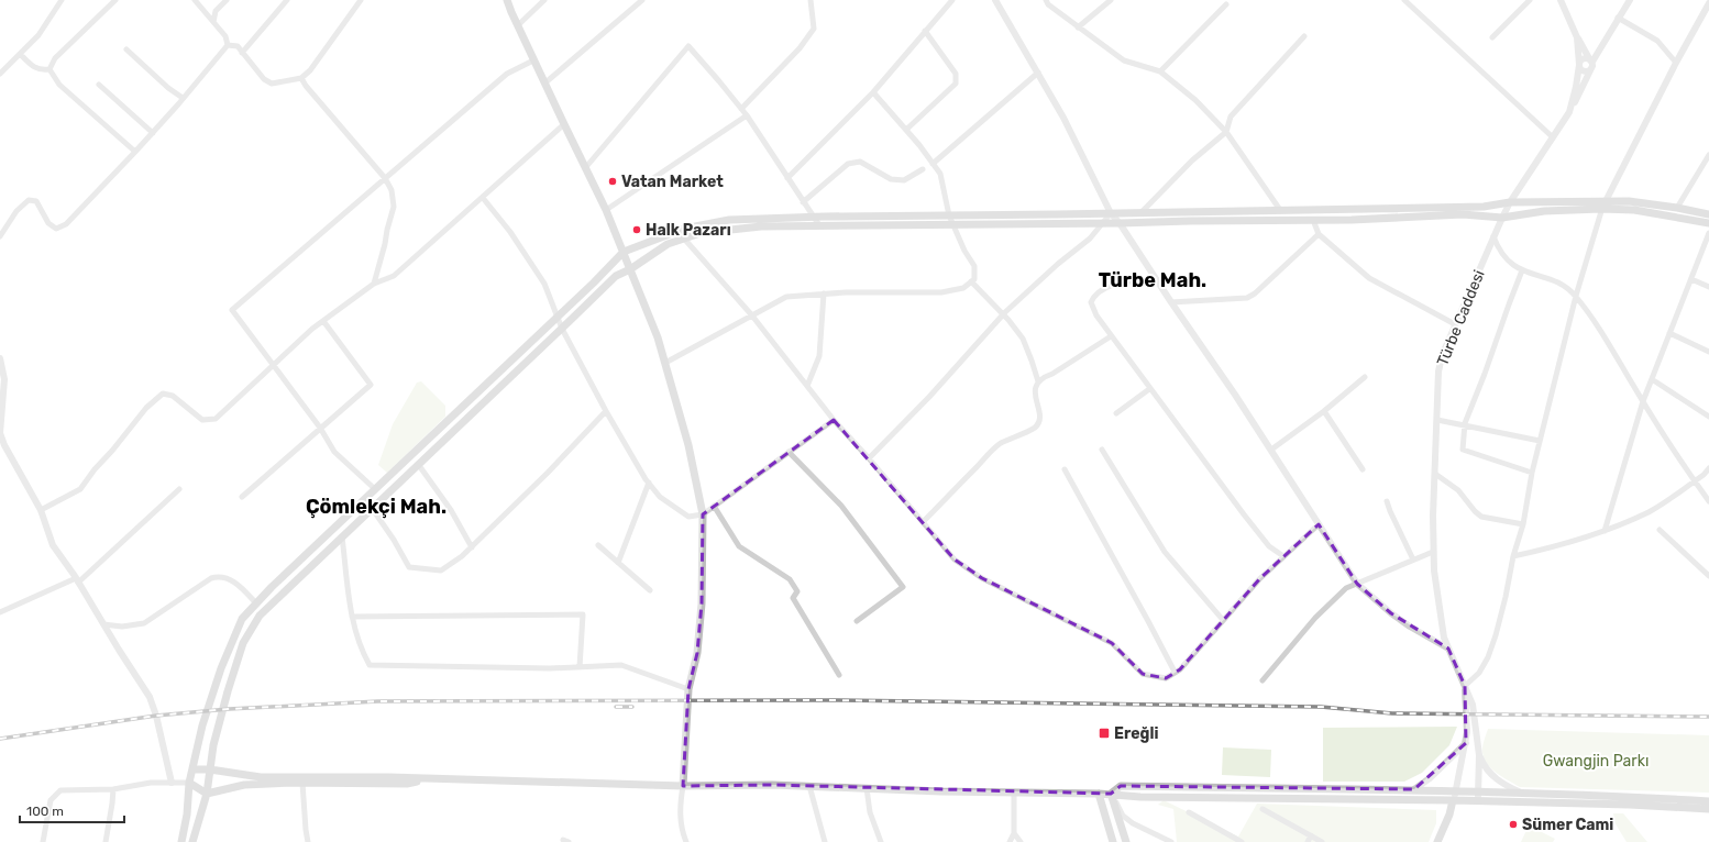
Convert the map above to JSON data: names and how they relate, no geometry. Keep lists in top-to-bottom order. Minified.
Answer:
{"streets":{"street":["Türbe Caddesi"]},"districts":["Türbe Mah.","Çömlekçi Mah."],"parks":["Gwangjin Parkı"],"places":{"other":["Vatan Market","Halk Pazarı","Sümer Cami"],"transit":["Ereğli"]},"scale_bar":"100 m"}
